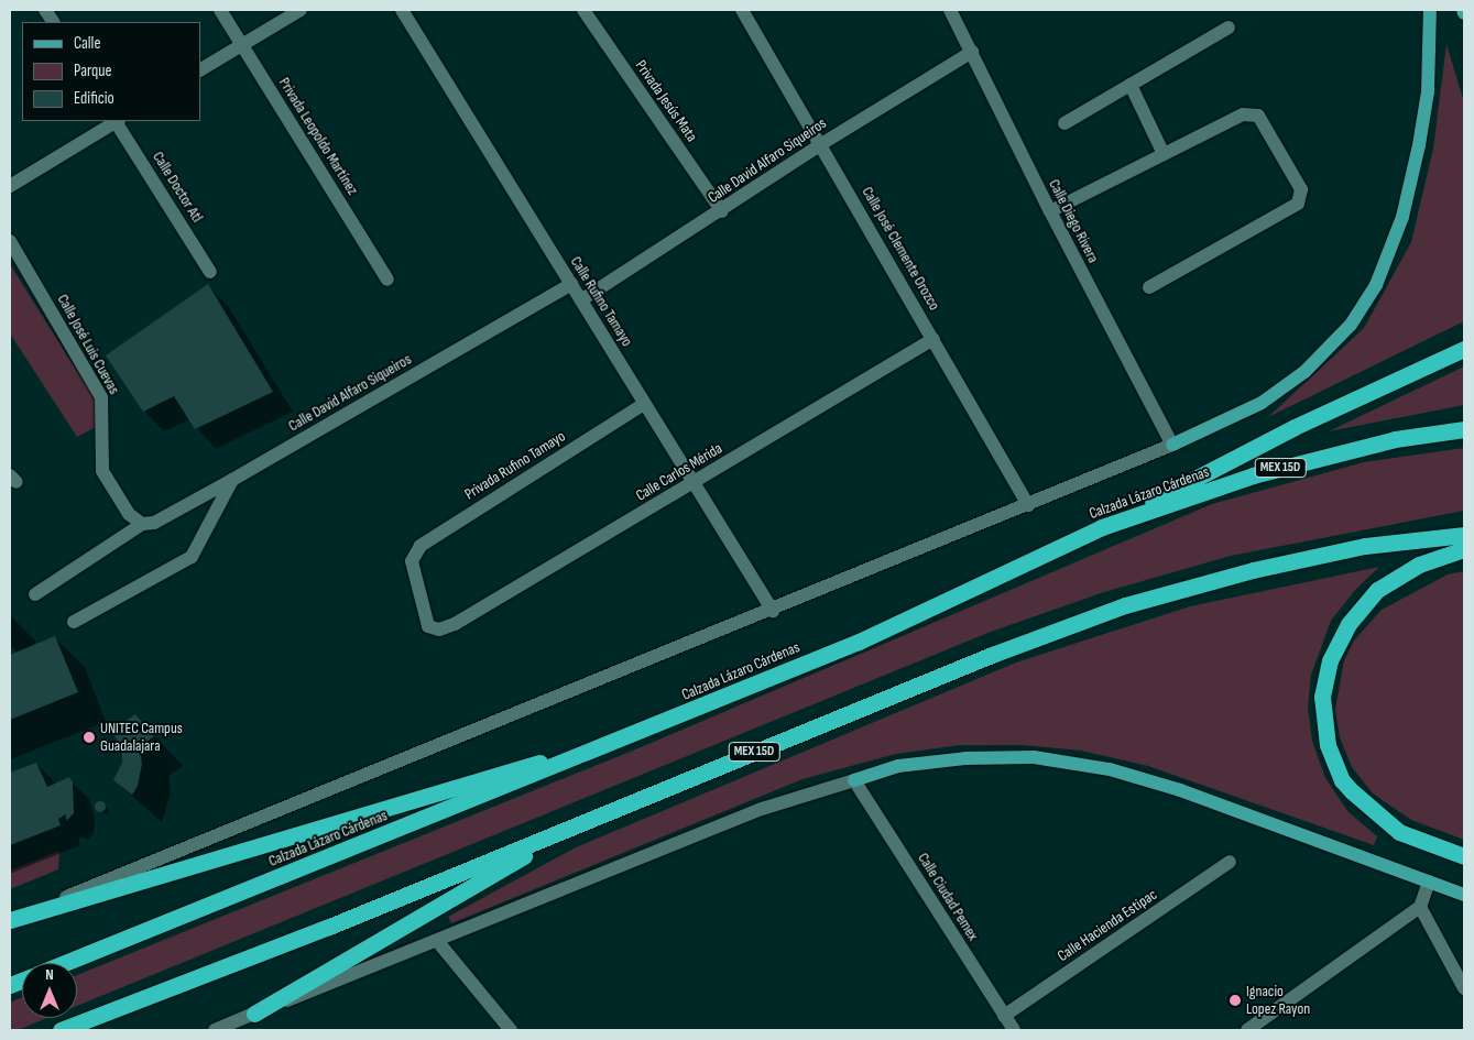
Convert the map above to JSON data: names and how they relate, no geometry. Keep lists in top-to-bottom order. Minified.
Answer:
{"streets":{"highway":["MEX 15D","Calzada Lázaro Cárdenas"],"street":["Privada Jesús Mata","Privada Leopoldo Martínez","Calle David Alfaro Siqueiros","Calle Doctor Atl","Calle Diego Rivera","Calle José Clemente Orozco","Calle Rufino Tamayo","Calle José Luis Cuevas","Privada Rufino Tamayo","Calle Carlos Mérida","Calle Ciudad Pemex","Calle Hacienda Estipac"]},"crossings":[["Privada Jesús Mata","Calle David Alfaro Siqueiros"],["Calle David Alfaro Siqueiros","Calle Diego Rivera"],["Calle David Alfaro Siqueiros","Calle José Clemente Orozco"],["Calle David Alfaro Siqueiros","Calle Rufino Tamayo"],["Calle David Alfaro Siqueiros","Calle José Luis Cuevas"],["Calle José Clemente Orozco","Calle Carlos Mérida"],["Calle Rufino Tamayo","Privada Rufino Tamayo"],["Calle Rufino Tamayo","Calle Carlos Mérida"],["Privada Rufino Tamayo","Calle Carlos Mérida"],["Calle Ciudad Pemex","Calle Hacienda Estipac"]],"places":["UNITEC Campus Guadalajara","Ignacio Lopez Rayon"],"legend":["Calle","Parque","Edificio"],"north":"top"}
